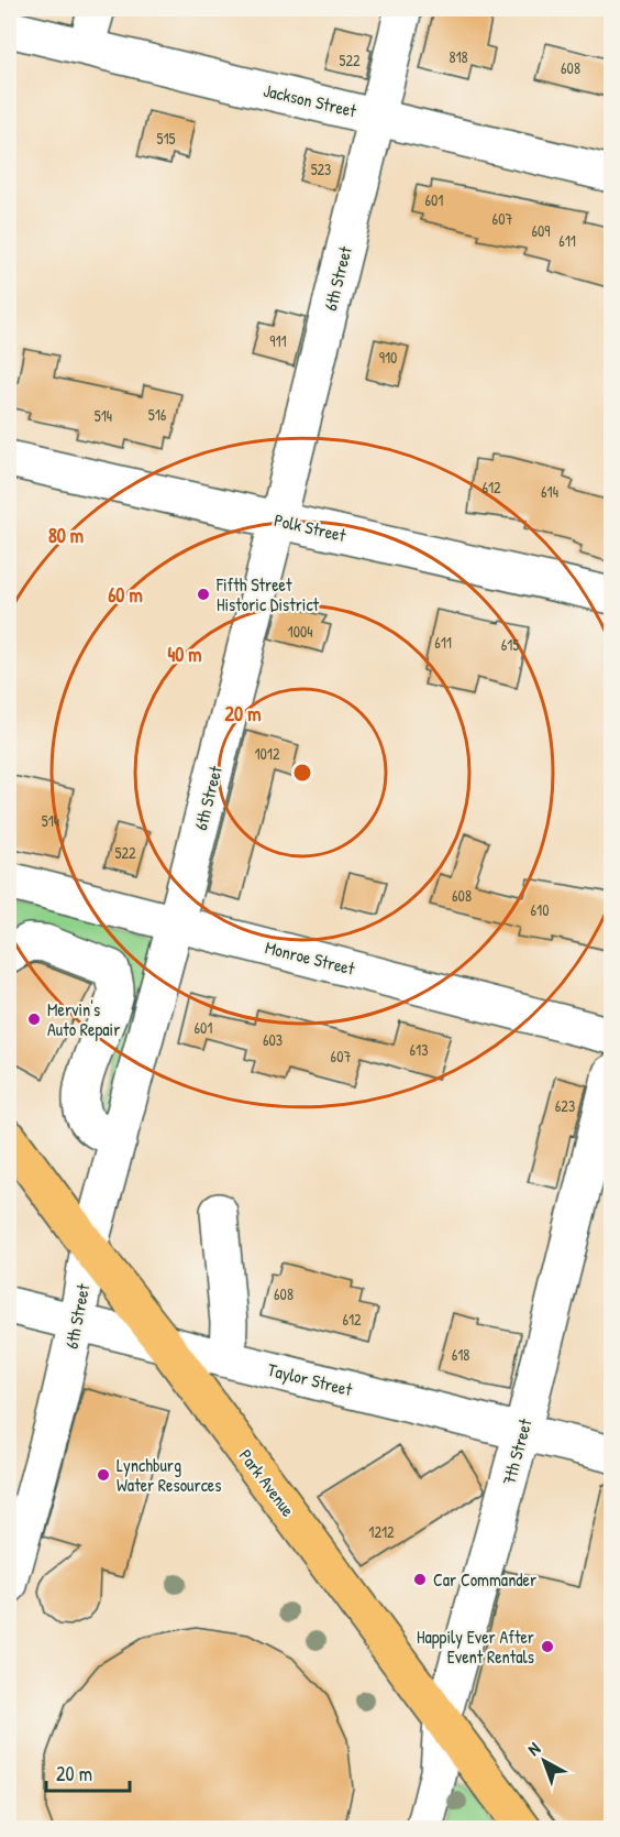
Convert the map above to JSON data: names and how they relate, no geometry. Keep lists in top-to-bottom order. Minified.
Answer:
{"streets":{"main road":["Park Avenue"],"street":["Jackson Street","6th Street","Polk Street","Monroe Street","Taylor Street","7th Street"]},"crossings":[["Jackson Street","6th Street"],["6th Street","Polk Street"],["6th Street","Monroe Street"],["6th Street","Taylor Street"],["6th Street","Park Avenue"],["Taylor Street","7th Street"],["Taylor Street","Park Avenue"],["7th Street","Park Avenue"]],"places":["Fifth Street Historic District","Mervin's Auto Repair","Lynchburg Water Resources","Car Commander","Happily Ever After Event Rentals"],"house_numbers":["818","522","608","515","523","601","607","609","611","911","910","516","514","612","614","1004","611","615","1012","514","522","608","610","601","603","613","607","623","608","612","618","1212"],"scale_bar":"20 m","north":"top left","rings":["80 m","60 m","40 m","20 m"]}
